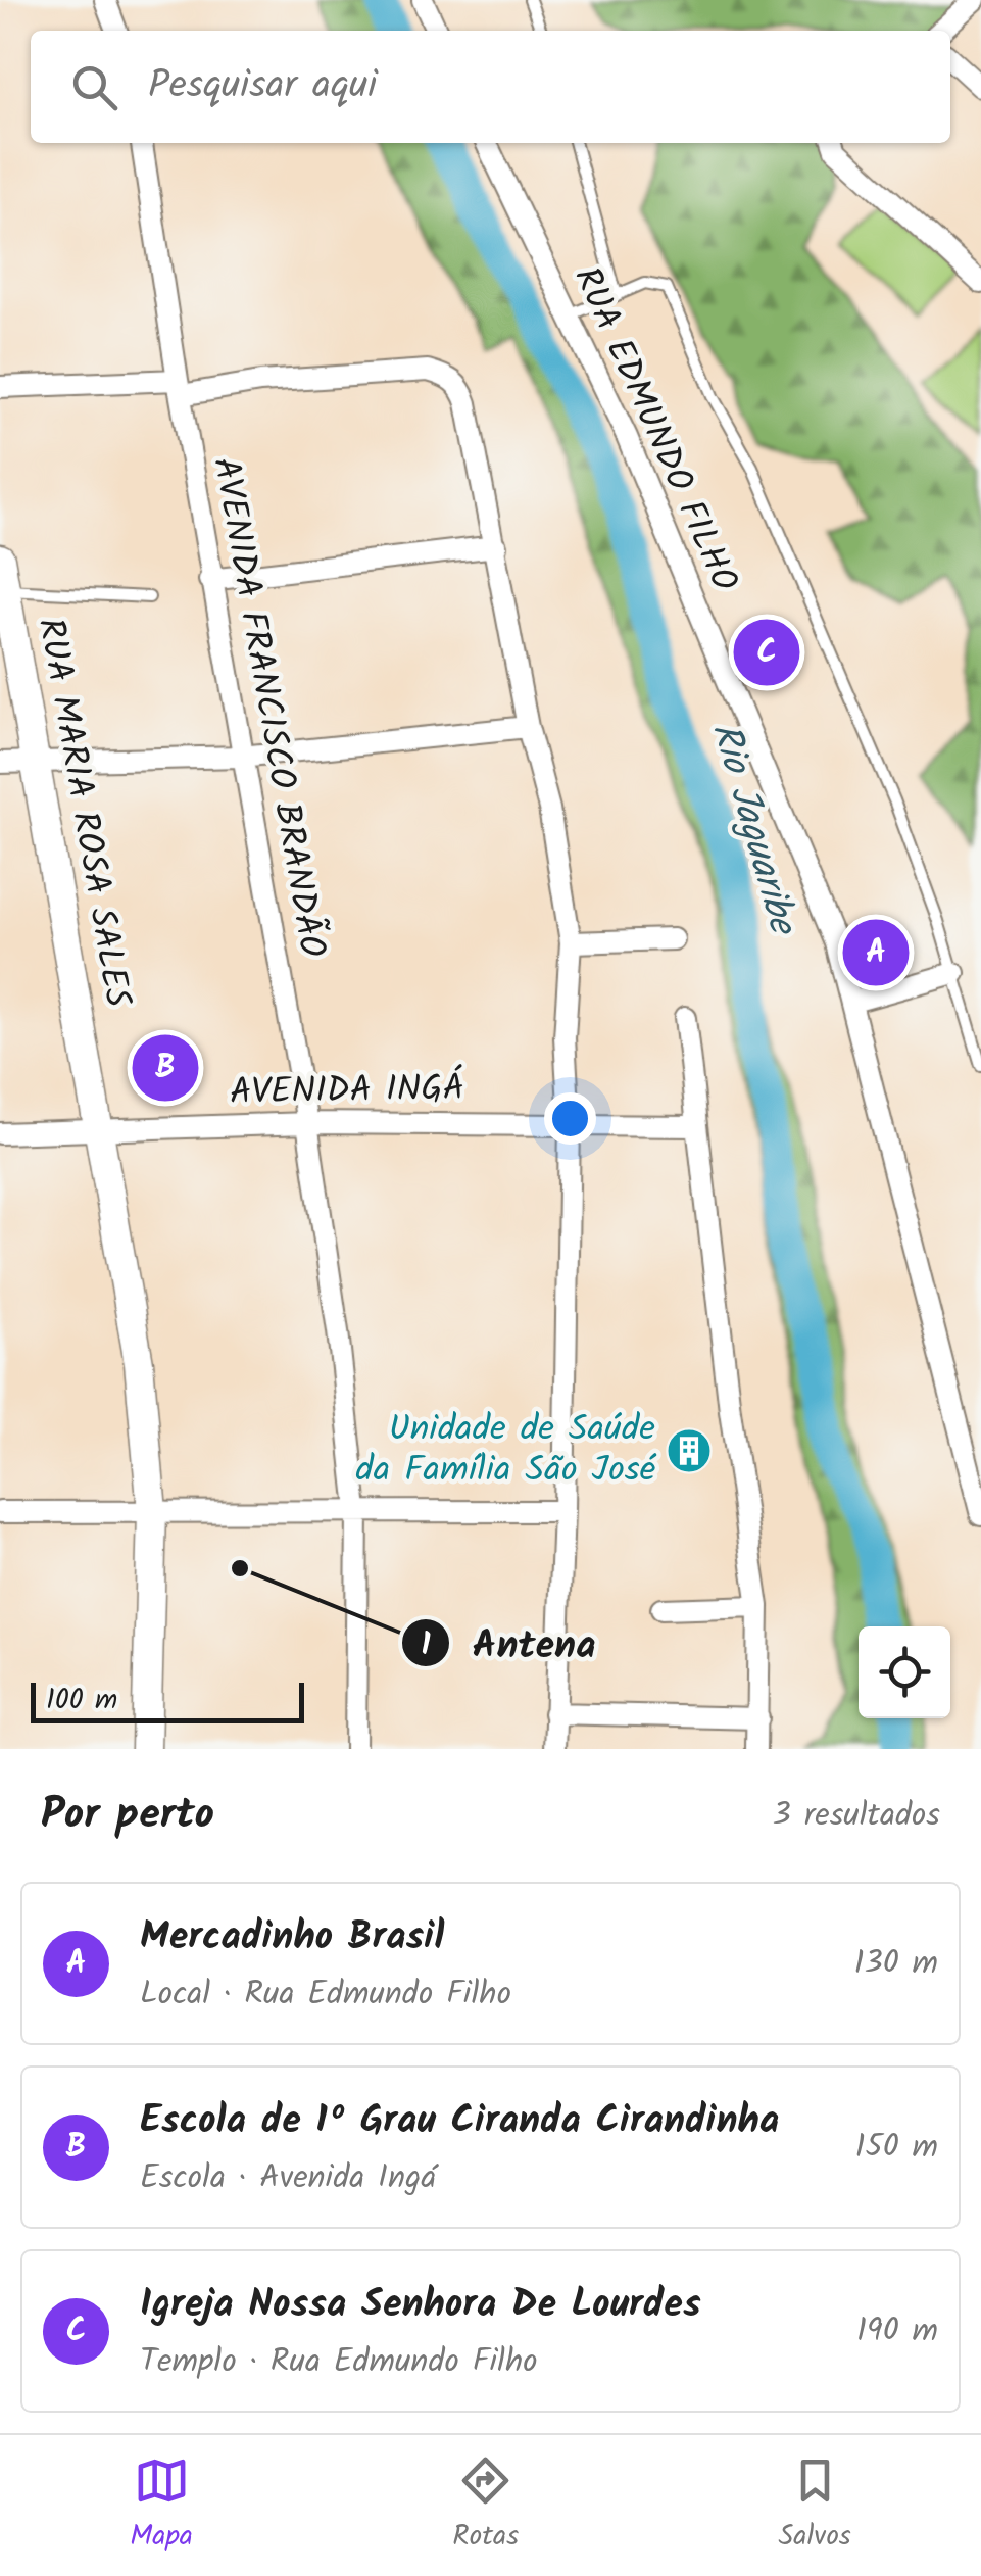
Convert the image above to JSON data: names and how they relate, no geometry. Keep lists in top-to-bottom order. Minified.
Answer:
{"streets":{"main road":["RUA MARIA ROSA SALES"],"street":["RUA EDMUNDO FILHO","AVENIDA FRANCISCO BRANDÃO","AVENIDA INGÁ"]},"crossings":[["AVENIDA FRANCISCO BRANDÃO","AVENIDA INGÁ"],["RUA MARIA ROSA SALES","AVENIDA INGÁ"]],"water":["Rio Jaguaribe"],"places":{"building":["Unidade de Saúde da Família São José"],"other":["Antena"]},"scale_bar":"100 m","page":{"search":"Pesquisar aqui","pins":["C","A","B"],"scale":"100 m","heading":["Por perto","3 resultados"],"list":[{"mark":"A","name":"Mercadinho Brasil","note":"Local · Rua Edmundo Filho","value":"130 m"},{"mark":"B","name":"Escola de 1º Grau Ciranda Cirandinha","note":"Escola · Avenida Ingá","value":"150 m"},{"mark":"C","name":"Igreja Nossa Senhora De Lourdes","note":"Templo · Rua Edmundo Filho","value":"190 m"}],"nav":["Mapa","Rotas","Salvos"]}}
